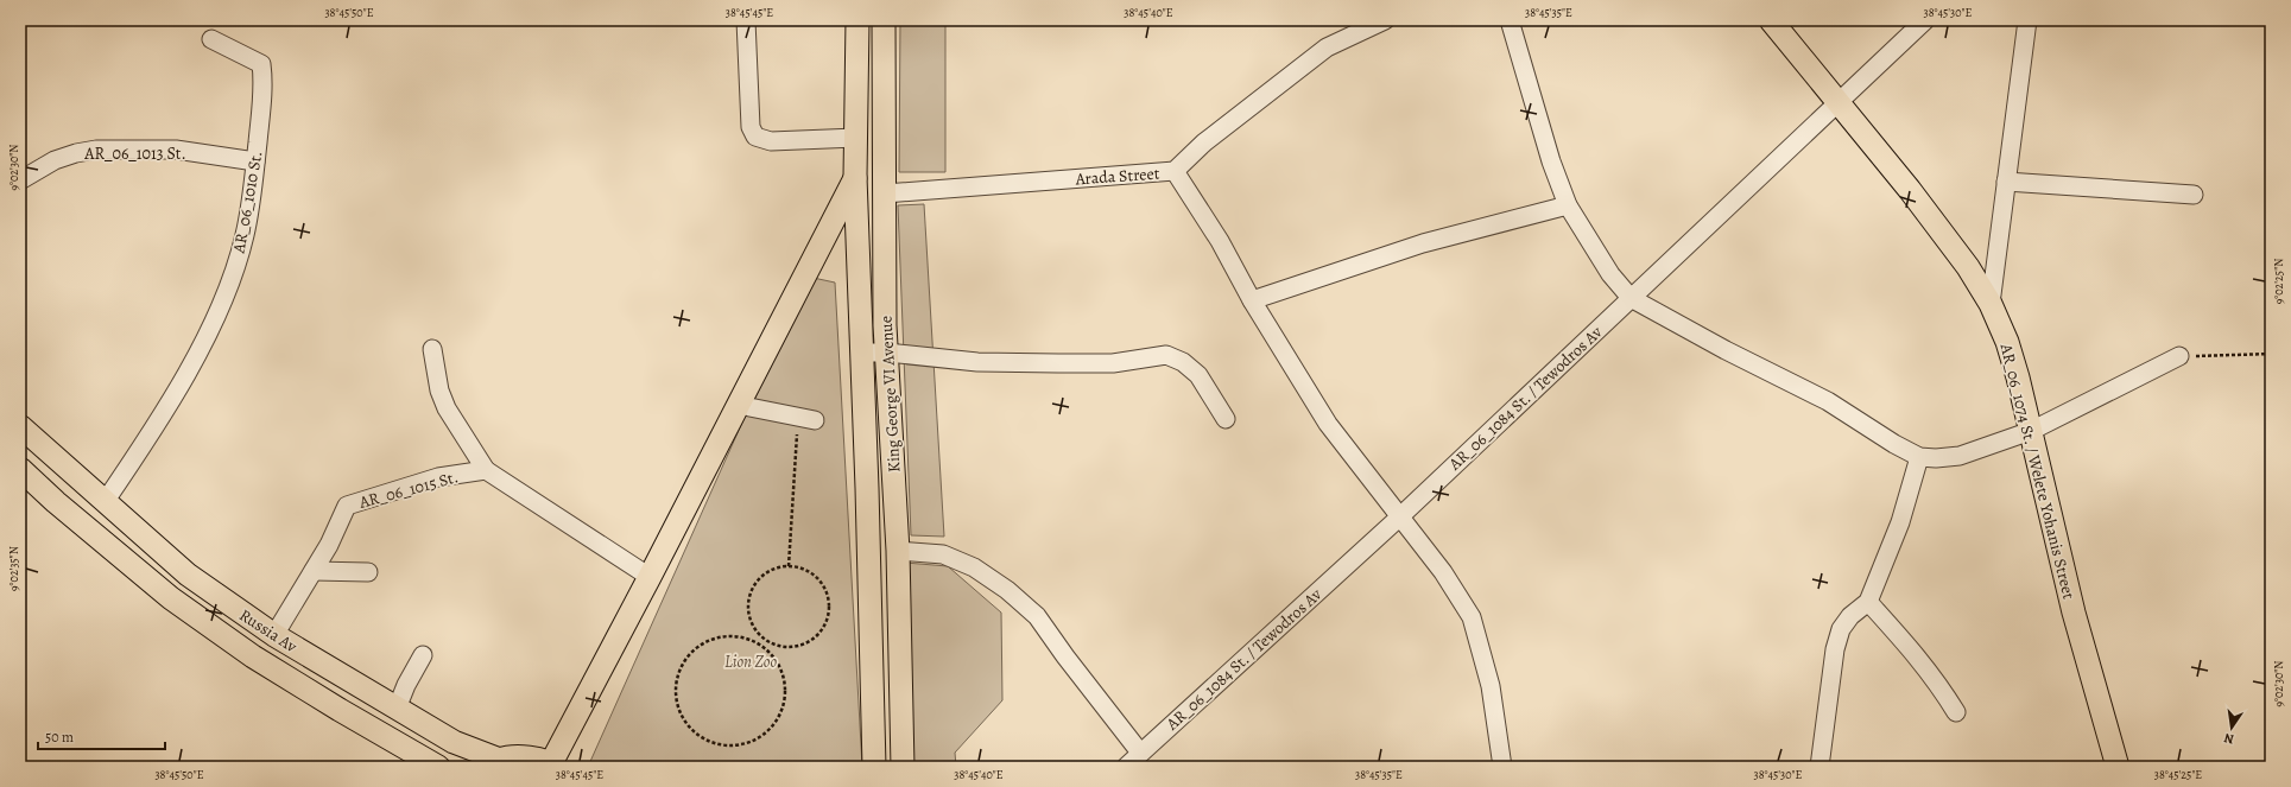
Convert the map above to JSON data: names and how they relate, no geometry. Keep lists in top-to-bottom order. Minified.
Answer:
{"streets":{"main road":["King George VI Avenue","AR_06_1074 St. / Welete Yohanis Street","Russia Av"],"street":["AR_06_1013 St.","Arada Street","AR_06_1010 St.","AR_06_1084 St. / Tewodros Av","AR_06_1015 St."]},"crossings":[["AR_06_1013 St.","AR_06_1010 St."],["Arada Street","King George VI Avenue"],["AR_06_1010 St.","Russia Av"],["AR_06_1084 St. / Tewodros Av","AR_06_1074 St. / Welete Yohanis Street"],["AR_06_1015 St.","Russia Av"]],"parks":["Lion Zoo"],"scale_bar":"50 m","north":"bottom","coordinates":["38°45'50\"E","38°45'45\"E","38°45'40\"E","38°45'35\"E","38°45'30\"E","9°02'30\"N","9°02'25\"N","9°02'35\"N","38°45'25\"E"]}
